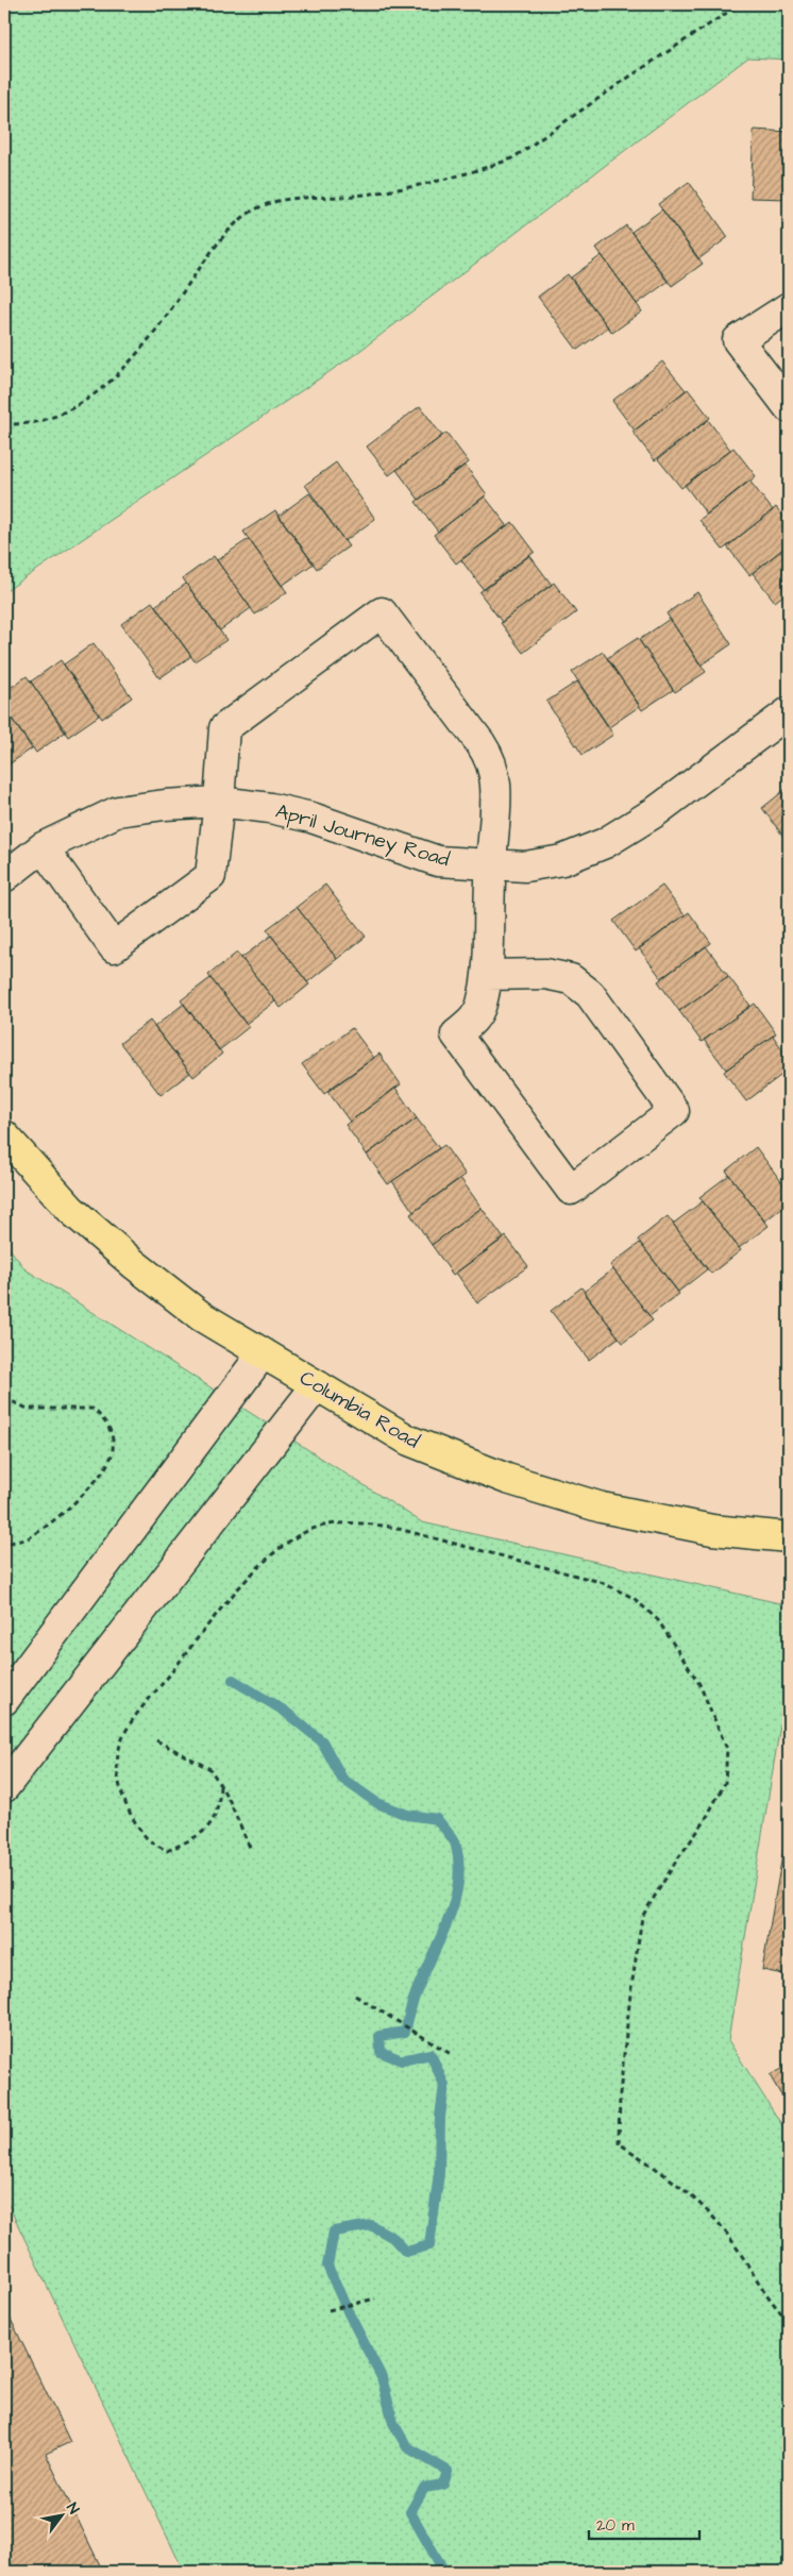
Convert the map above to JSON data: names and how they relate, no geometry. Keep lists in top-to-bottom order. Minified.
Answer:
{"streets":{"main road":["Columbia Road"],"street":["April Journey Road"]},"scale_bar":"20 m","north":"top right"}
